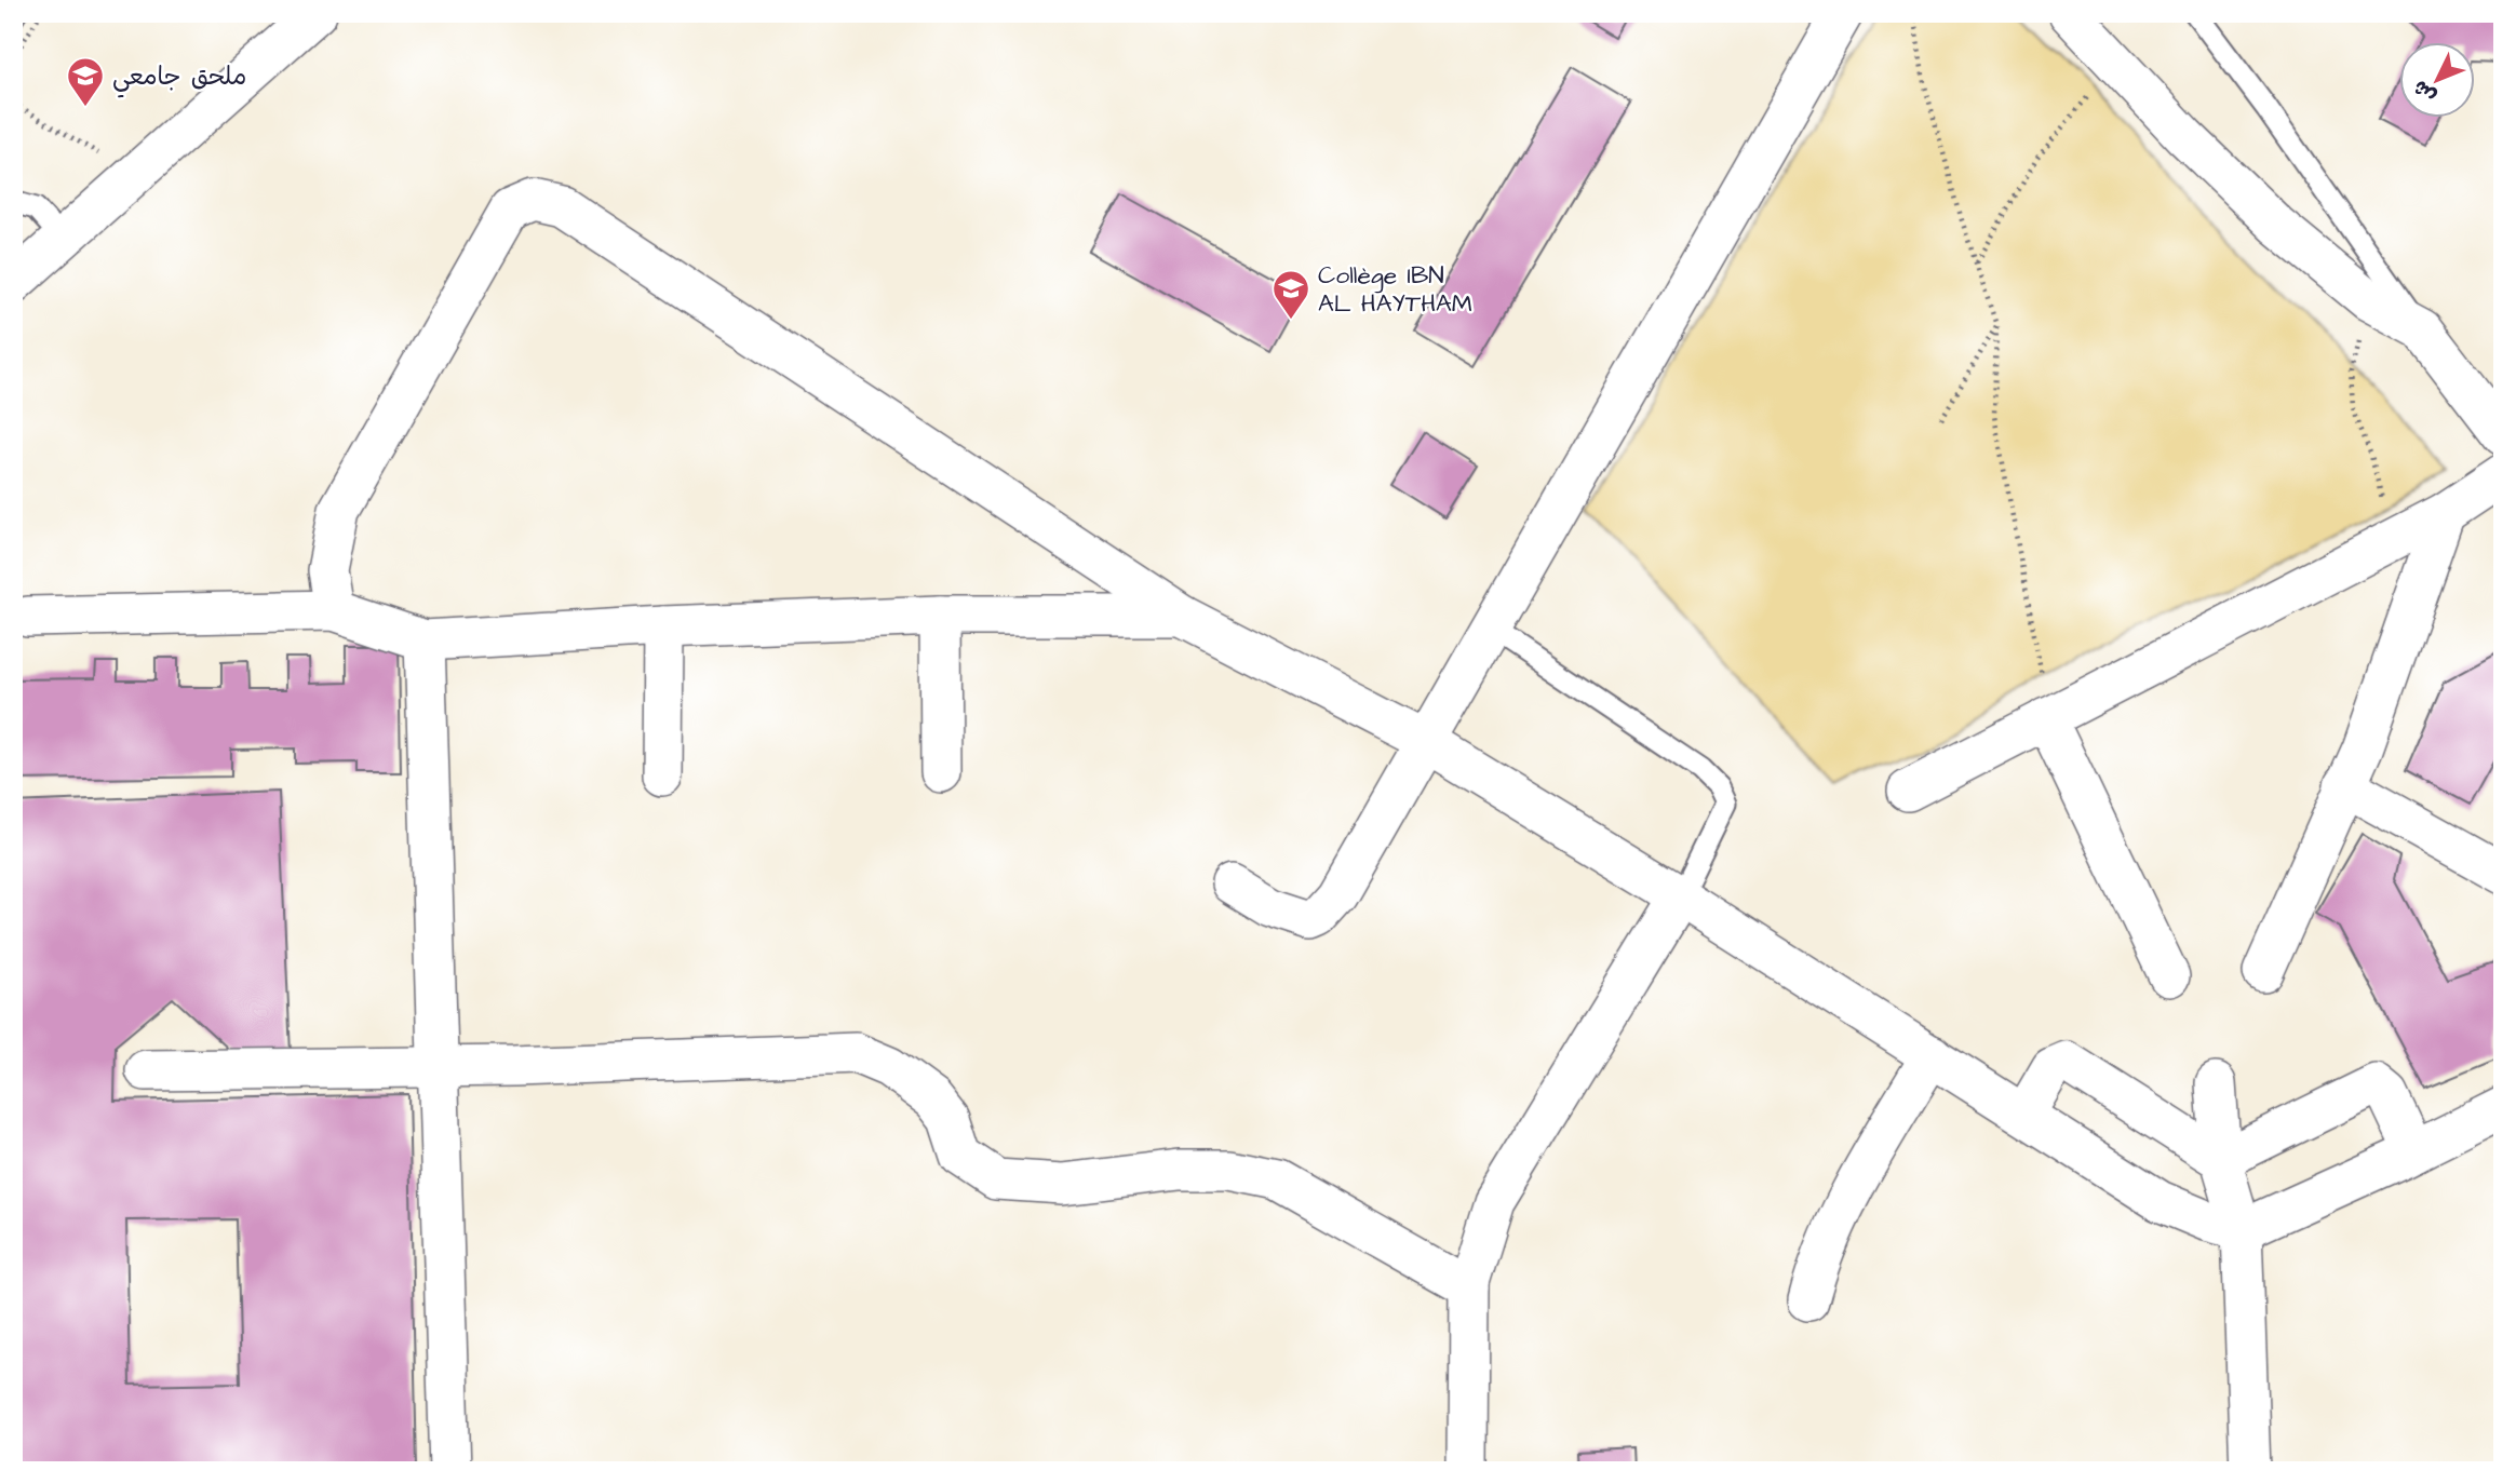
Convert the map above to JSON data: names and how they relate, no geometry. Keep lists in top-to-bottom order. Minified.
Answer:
{"places":{"school or university":["ملحق جامعي","Collège IBN AL HAYTHAM"]},"north":"bottom left"}
